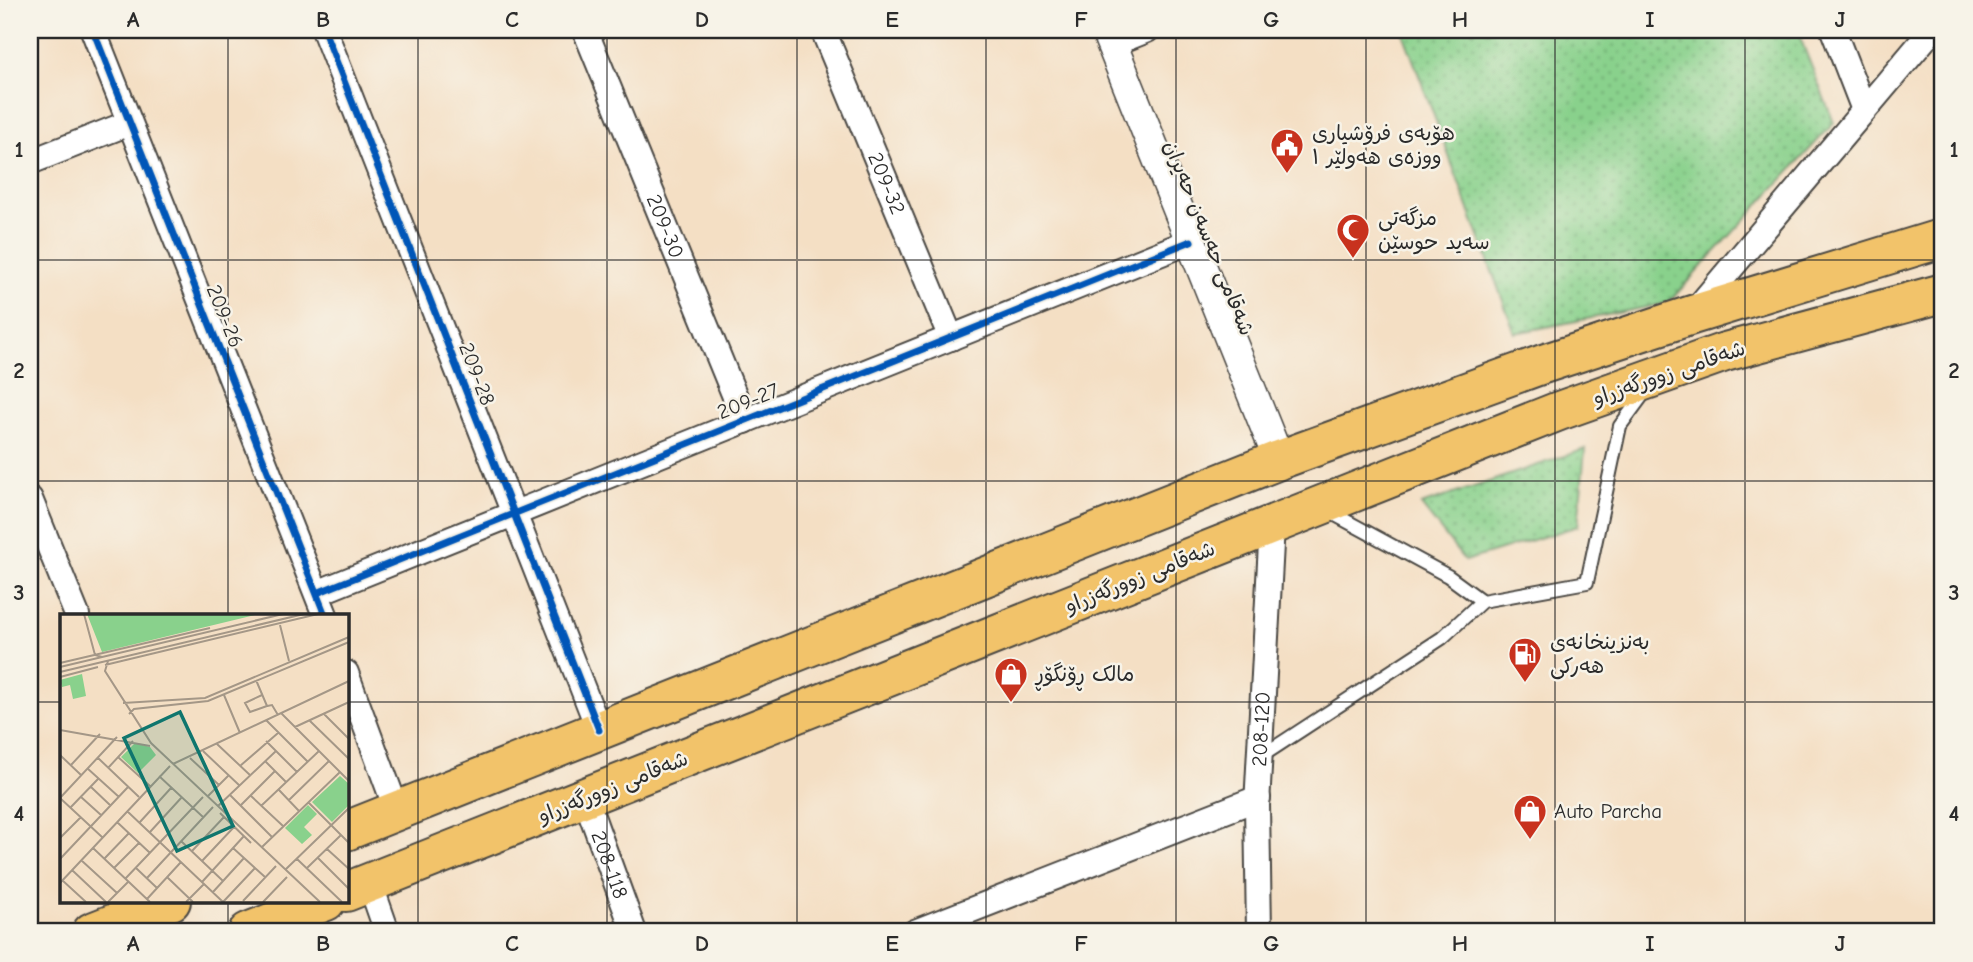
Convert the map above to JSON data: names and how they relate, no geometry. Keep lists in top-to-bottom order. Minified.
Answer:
{"streets":{"main road":["شەقامی زوورگەزراو"],"street":["209-32","209-30","شەقامی حەسەن حەیران","209-26","209-28","209-27","208-120","208-118"]},"crossings":[["209-32","209-27"],["209-30","209-27"],["شەقامی حەسەن حەیران","209-27"],["209-26","209-27"],["شەقامی زوورگەزراو","208-120"],["شەقامی زوورگەزراو","208-118"],["209-28","209-27"]],"places":{"public building":["هۆبەی فرۆشیاری ووزەی هەولێر ١"],"mosque":["مزگەتی سەید حوسێن"],"fuel station":["بەنزینخانەی هەرکی"],"shop":["مالک ڕۆنگۆڕ","Auto Parcha"]},"grid":{"columns":["A","B","C","D","E","F","G","H","I","J"],"rows":["1","2","3","4"]}}
